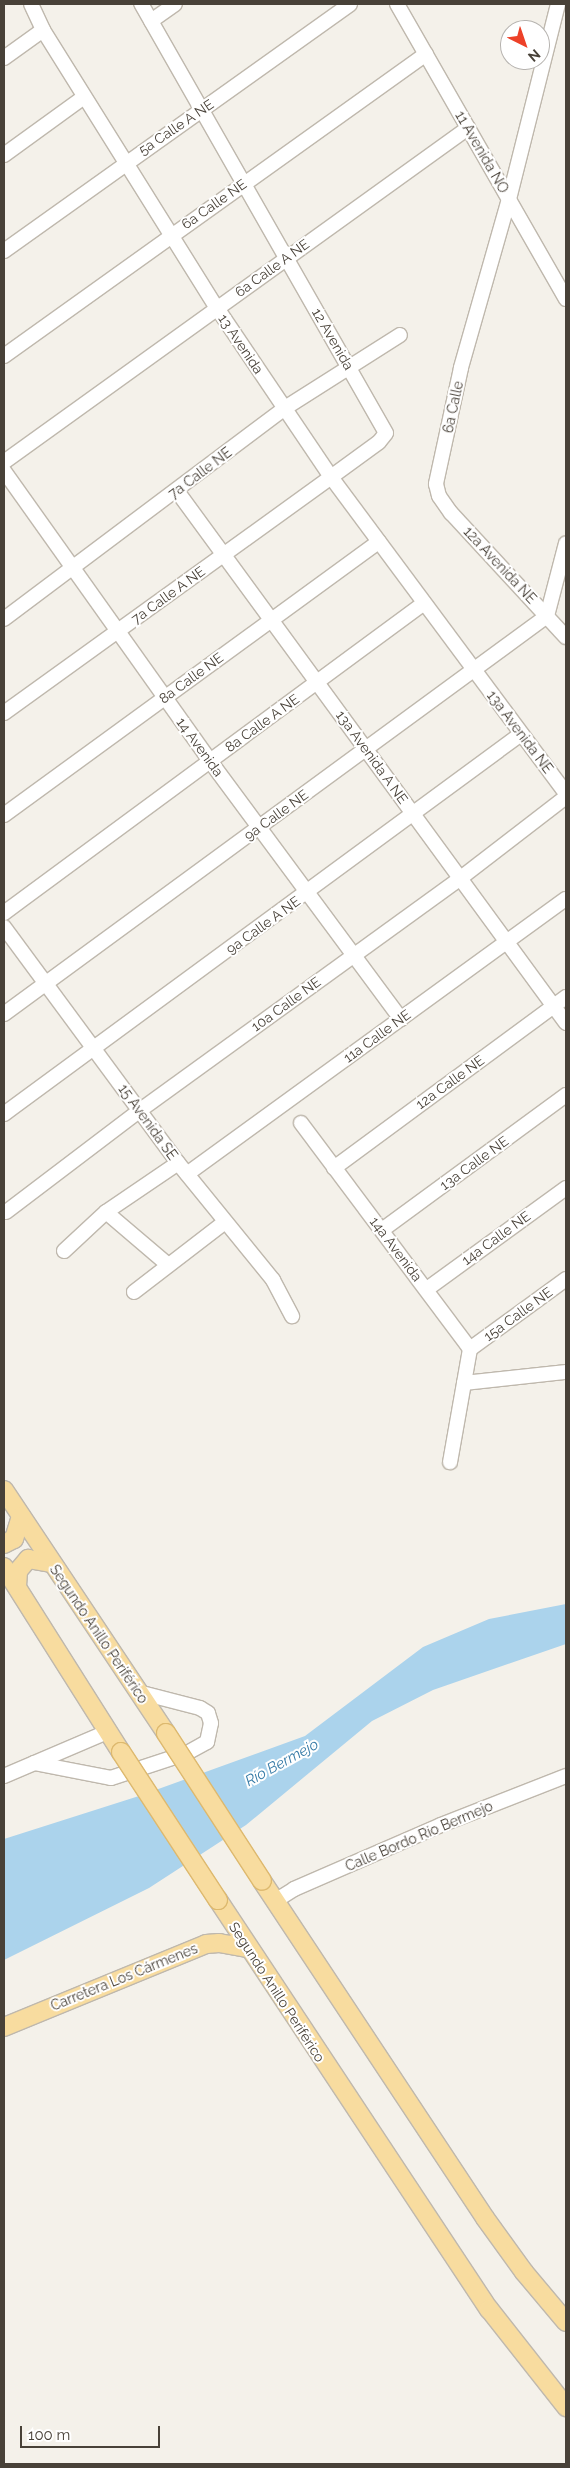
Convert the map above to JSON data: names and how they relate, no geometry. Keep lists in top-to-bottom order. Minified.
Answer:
{"streets":{"main road":["Segundo Anillo Periférico","Carretera Los Cármenes"],"street":["5a Calle A NE","11 Avenida NO","6a Calle NE","6a Calle A NE","12 Avenida","13 Avenida","6a Calle","7a Calle NE","12a Avenida NE","7a Calle A NE","8a Calle NE","8a Calle A NE","13a Avenida NE","14 Avenida","13a Avenida A NE","9a Calle NE","9a Calle A NE","10a Calle NE","11a Calle NE","12a Calle NE","15 Avenida SE","13a Calle NE","14a Calle NE","14a Avenida","15a Calle NE","Calle Bordo Río Bermejo"]},"crossings":[["5a Calle A NE","12 Avenida"],["5a Calle A NE","13 Avenida"],["11 Avenida NO","6a Calle NE"],["11 Avenida NO","6a Calle A NE"],["11 Avenida NO","6a Calle"],["6a Calle NE","12 Avenida"],["6a Calle NE","13 Avenida"],["6a Calle A NE","12 Avenida"],["6a Calle A NE","13 Avenida"],["12 Avenida","13 Avenida"],["12 Avenida","7a Calle NE"],["12 Avenida","7a Calle A NE"],["13 Avenida","7a Calle NE"],["13 Avenida","7a Calle A NE"],["13 Avenida","8a Calle NE"],["13 Avenida","8a Calle A NE"],["13 Avenida","13a Avenida NE"],["13 Avenida","9a Calle NE"],["6a Calle","12a Avenida NE"],["7a Calle NE","14 Avenida"],["7a Calle NE","13a Avenida A NE"],["12a Avenida NE","9a Calle NE"],["7a Calle A NE","14 Avenida"],["7a Calle A NE","13a Avenida A NE"],["8a Calle NE","14 Avenida"],["8a Calle NE","13a Avenida A NE"],["8a Calle A NE","14 Avenida"],["8a Calle A NE","13a Avenida A NE"],["13a Avenida NE","9a Calle NE"],["13a Avenida NE","9a Calle A NE"],["13a Avenida NE","10a Calle NE"],["14 Avenida","9a Calle NE"],["14 Avenida","9a Calle A NE"],["14 Avenida","10a Calle NE"],["14 Avenida","11a Calle NE"],["13a Avenida A NE","9a Calle NE"],["13a Avenida A NE","9a Calle A NE"],["13a Avenida A NE","10a Calle NE"],["13a Avenida A NE","11a Calle NE"],["13a Avenida A NE","12a Calle NE"],["9a Calle NE","15 Avenida SE"],["9a Calle A NE","15 Avenida SE"],["10a Calle NE","15 Avenida SE"],["11a Calle NE","15 Avenida SE"],["12a Calle NE","14a Avenida"],["13a Calle NE","14a Avenida"],["14a Calle NE","14a Avenida"],["14a Avenida","15a Calle NE"],["Segundo Anillo Periférico","Calle Bordo Río Bermejo"],["Segundo Anillo Periférico","Carretera Los Cármenes"]],"water":["Río Bermejo"],"scale_bar":"100 m","north":"bottom right"}
